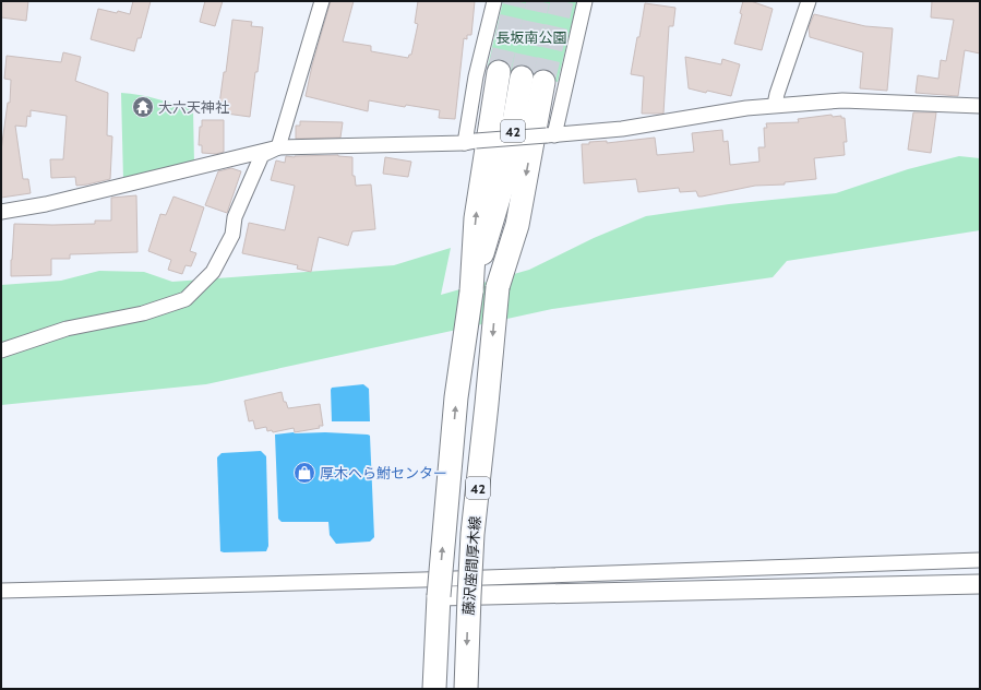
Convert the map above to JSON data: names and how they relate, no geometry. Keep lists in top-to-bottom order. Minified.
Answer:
{"streets":{"main road":["42","藤沢座間厚木線"]},"crossings":[["42","藤沢座間厚木線"]],"parks":["長坂南公園"],"places":{"temple":["大六天神社"],"shop":["厚木へら鮒センター"]}}
